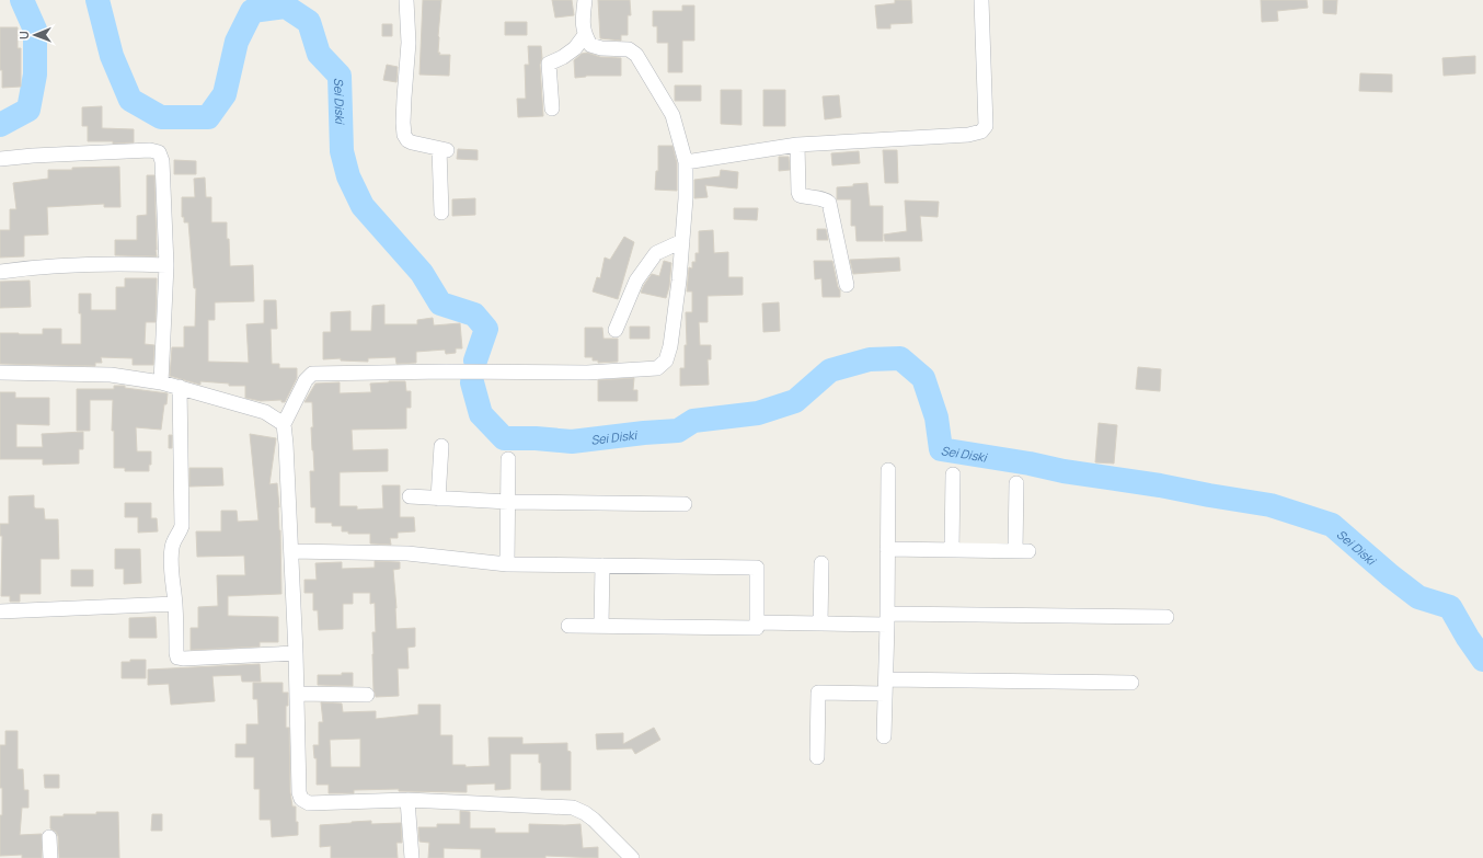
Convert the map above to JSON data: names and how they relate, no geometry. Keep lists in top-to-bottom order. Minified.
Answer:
{"water":["Sei Diski"],"north":"left"}
